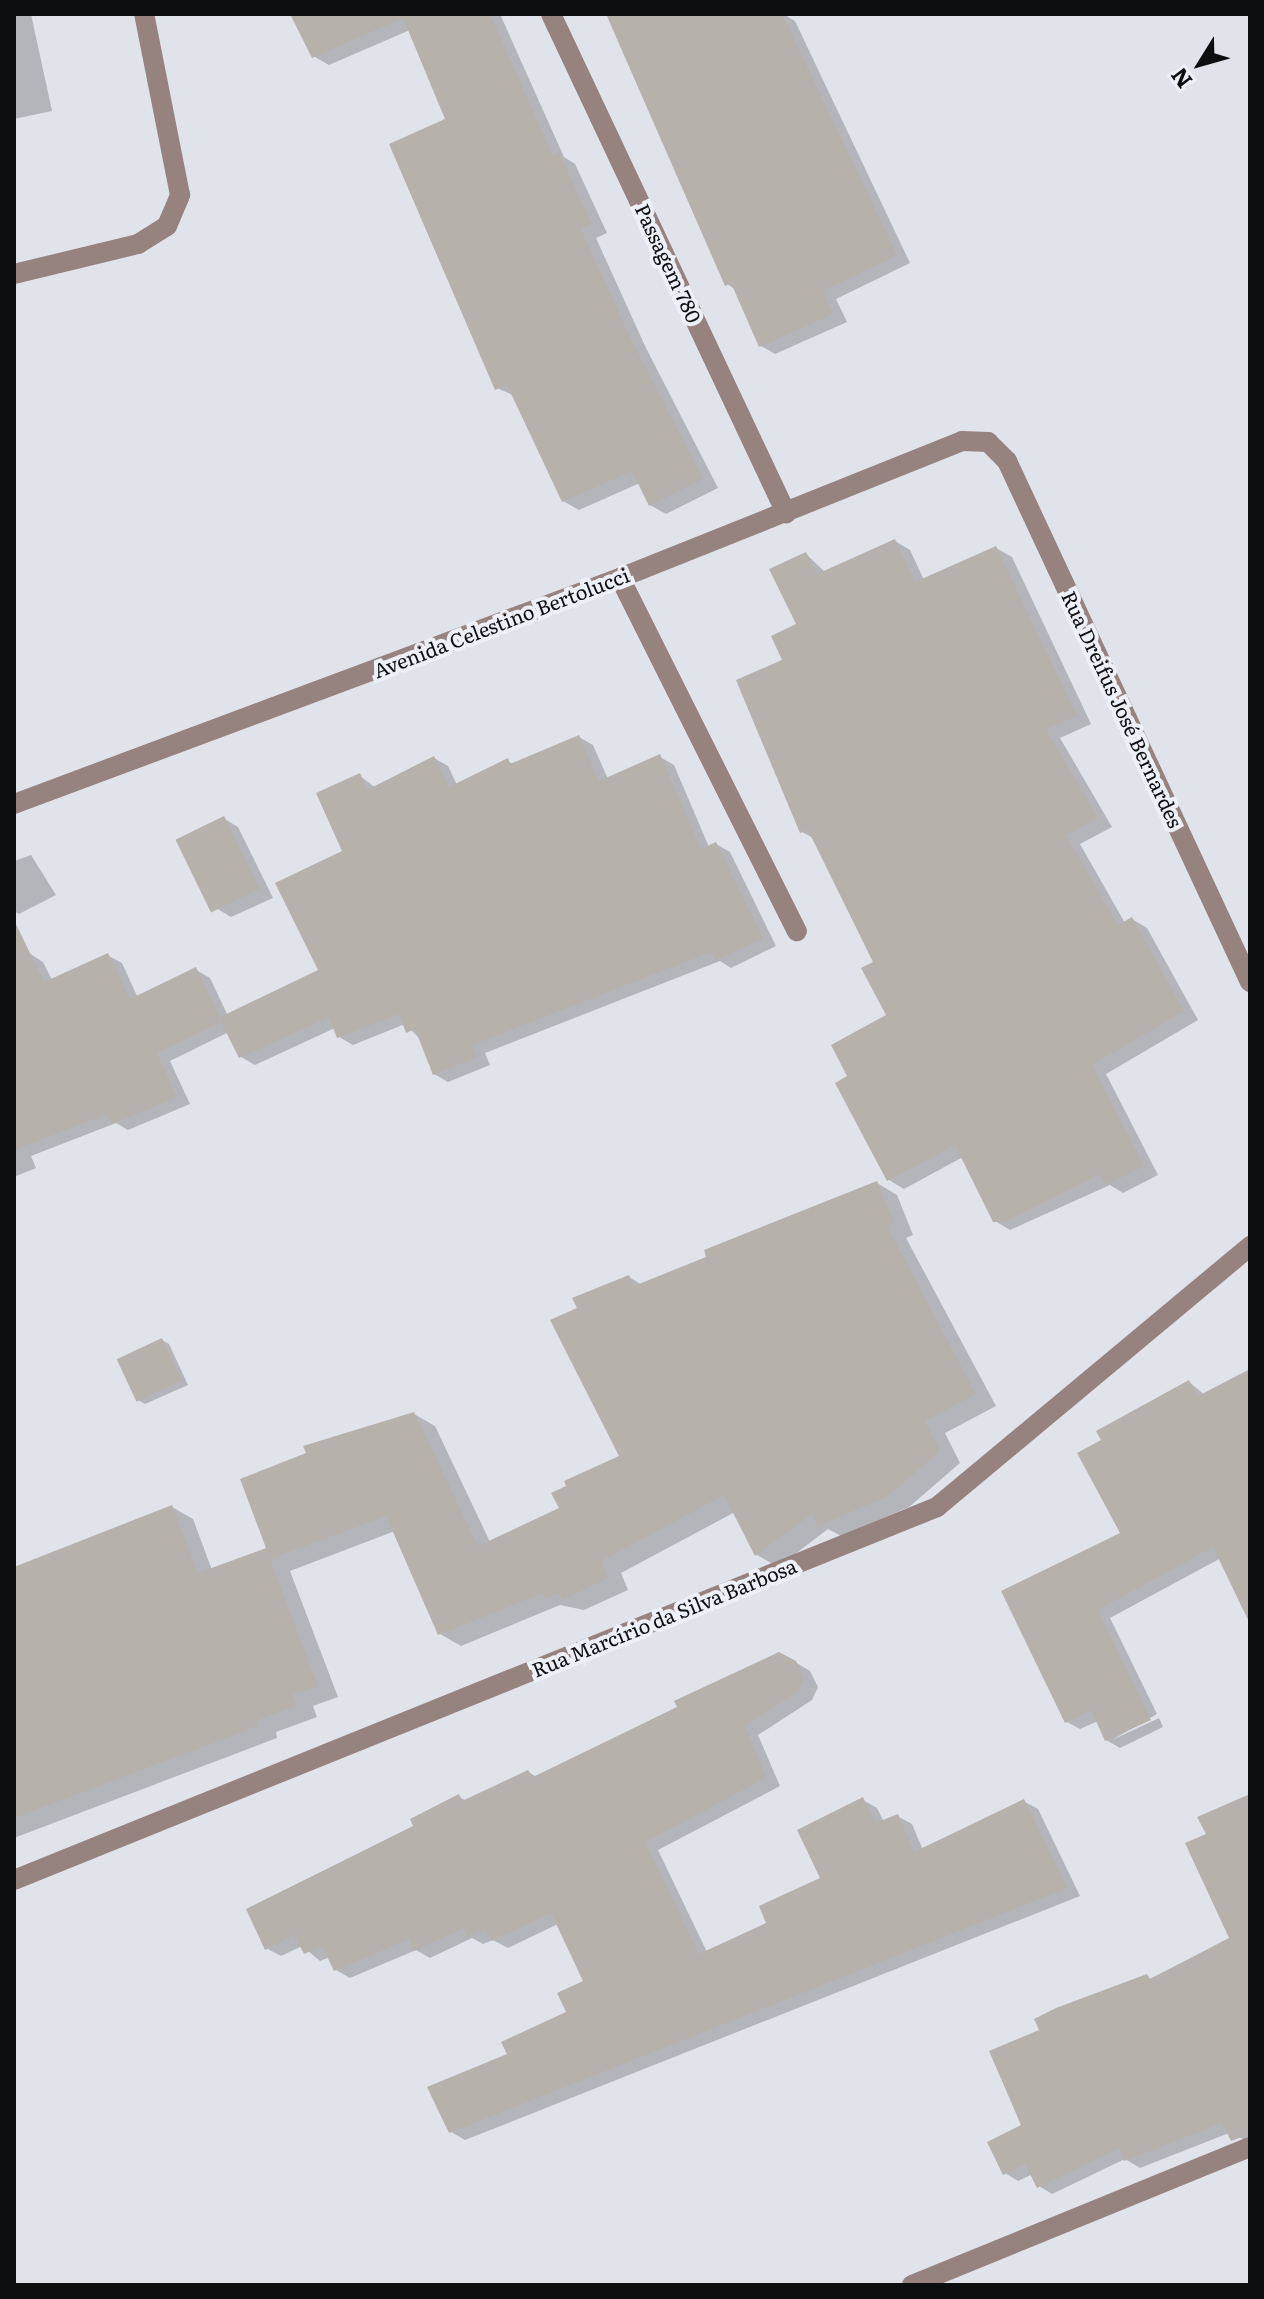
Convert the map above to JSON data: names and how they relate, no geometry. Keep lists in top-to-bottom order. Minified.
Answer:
{"streets":{"street":["Passagem 780","Avenida Celestino Bertolucci","Rua Dreifus José Bernardes","Rua Marcírio da Silva Barbosa"]},"crossings":[["Passagem 780","Avenida Celestino Bertolucci"],["Avenida Celestino Bertolucci","Rua Dreifus José Bernardes"]],"north":"bottom left"}
